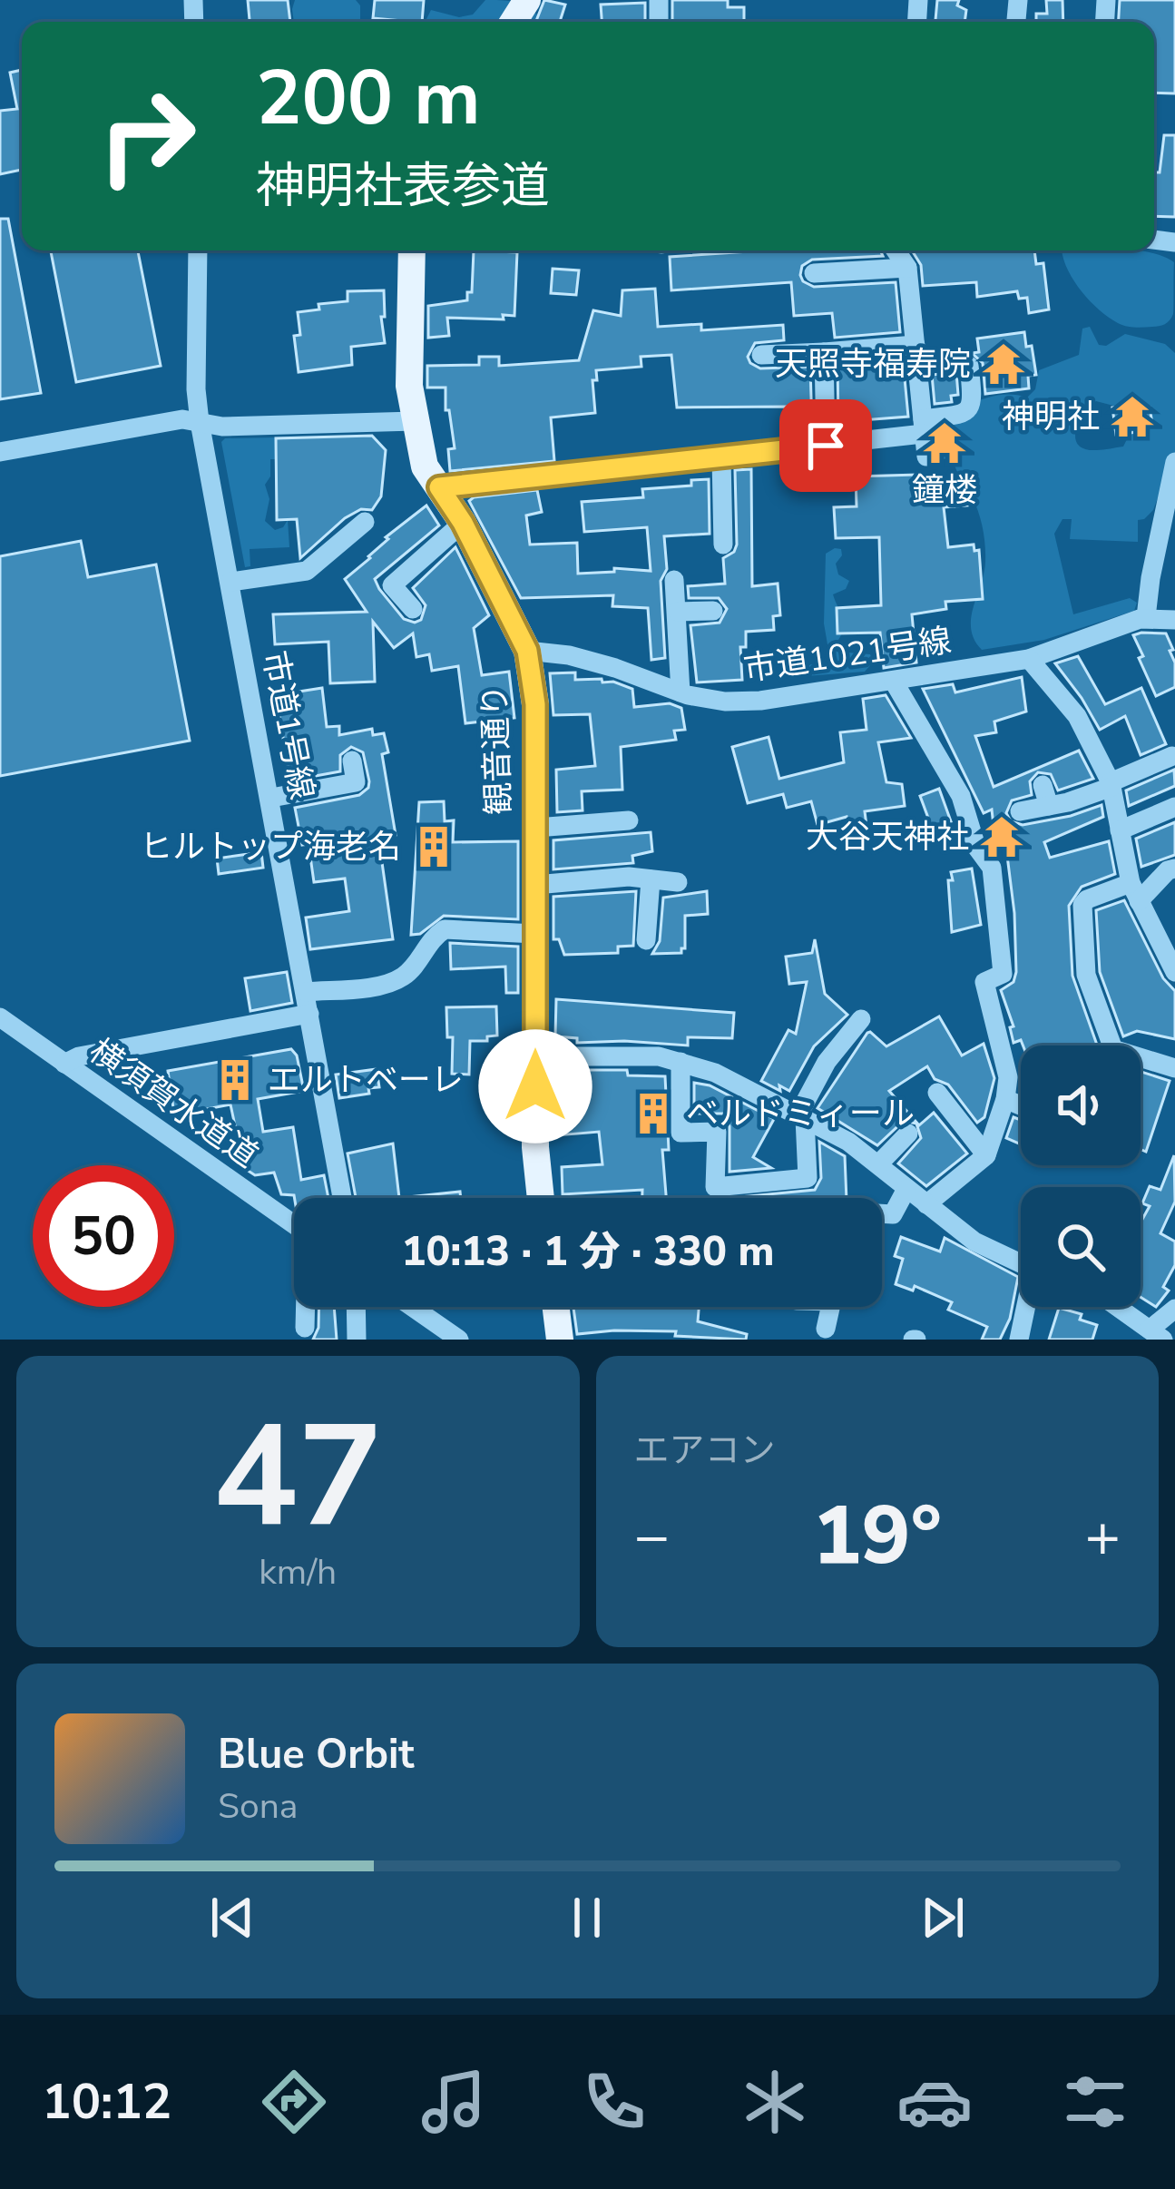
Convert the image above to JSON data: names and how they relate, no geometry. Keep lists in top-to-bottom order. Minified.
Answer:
{"streets":{"main road":["観音通り"],"street":["市道1021号線","市道1号線","横須賀水道道"]},"crossings":[["市道1021号線","観音通り"]],"places":{"temple":["天照寺福寿院","神明社","鐘楼","大谷天神社"],"building":["ヒルトップ海老名","エルトベーレ","ベルドミィール"]},"page":{"turn":["200 m","神明社表参道"],"limit":"50","trip":"10:13 · 1 分 · 330 m","tile":[["47","km/h"],"エアコン"],"heat":["−","19°","+"],"song":["Blue Orbit","Sona"],"tabs":"10:12"}}
